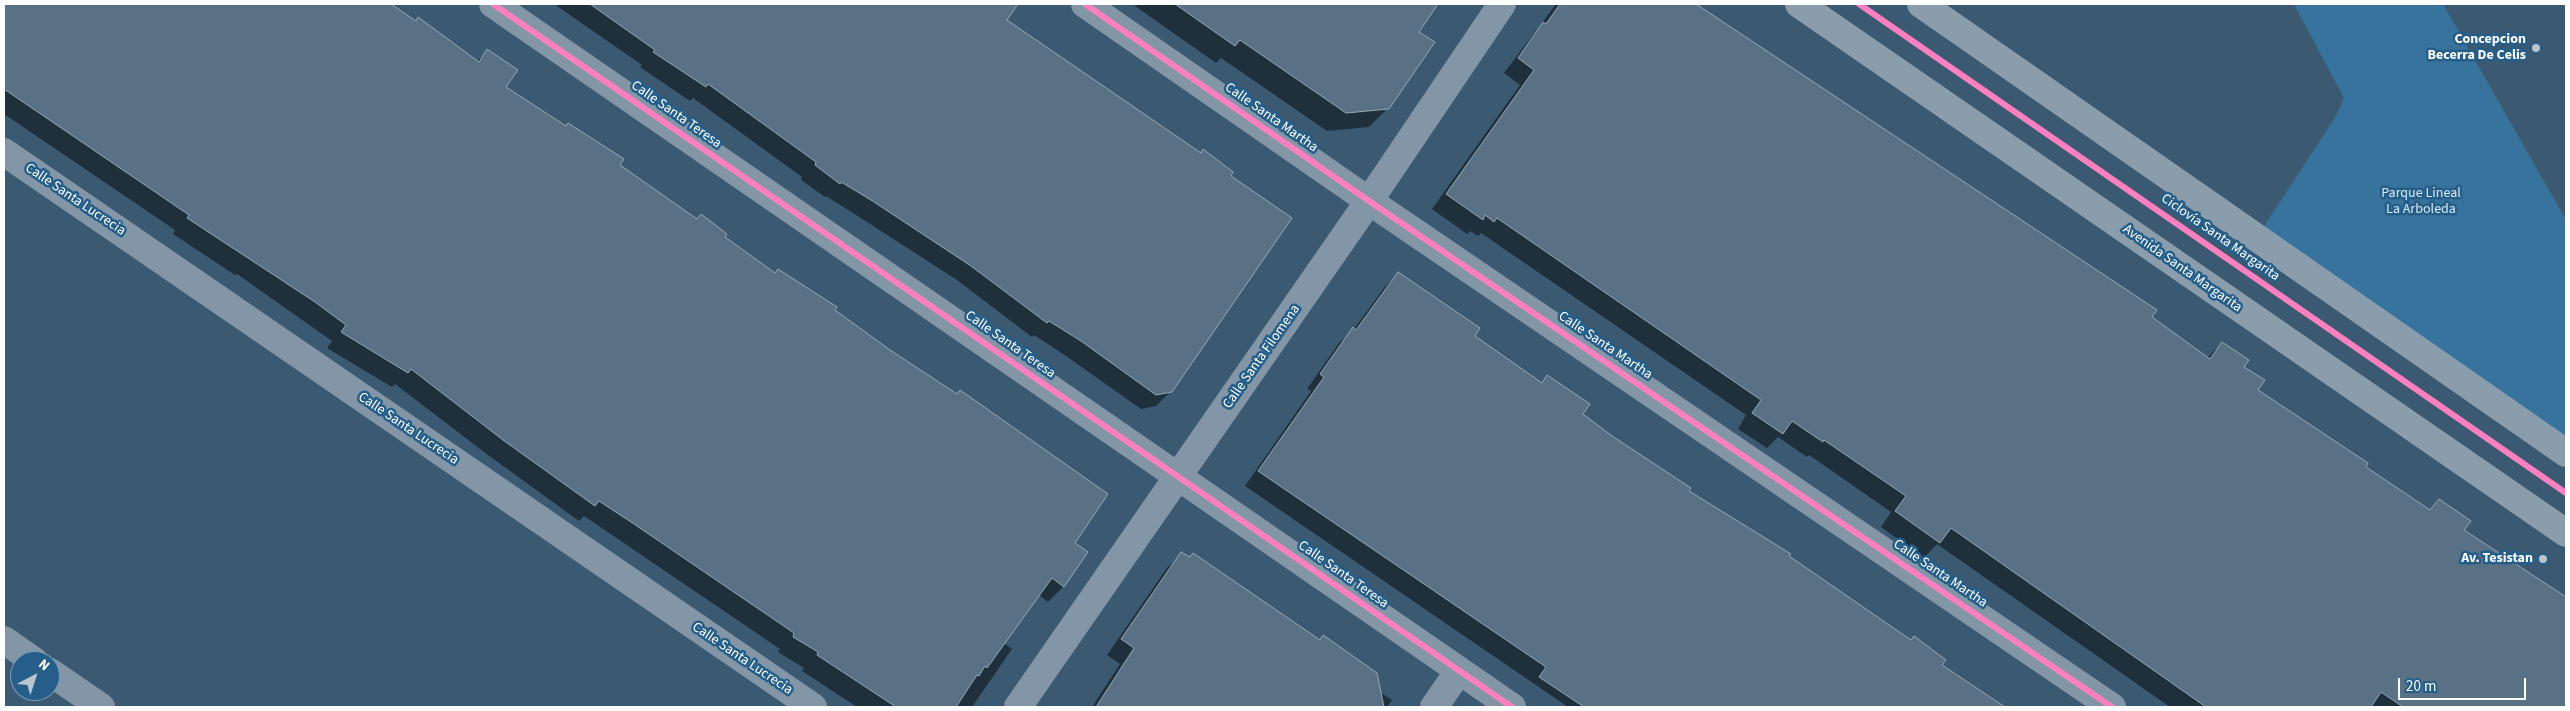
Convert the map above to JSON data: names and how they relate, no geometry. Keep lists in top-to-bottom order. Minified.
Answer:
{"streets":{"main road":["Avenida Santa Margarita"],"street":["Calle Santa Teresa","Calle Santa Martha","Calle Santa Lucrecia","Calle Santa Filomena"],"cycle path":["Ciclovía Santa Margarita"]},"crossings":[["Calle Santa Teresa","Calle Santa Filomena"],["Calle Santa Martha","Calle Santa Filomena"]],"parks":["Parque Lineal La Arboleda"],"places":["Concepcion Becerra De Celis","Av. Tesistan"],"scale_bar":"20 m","north":"top right"}
